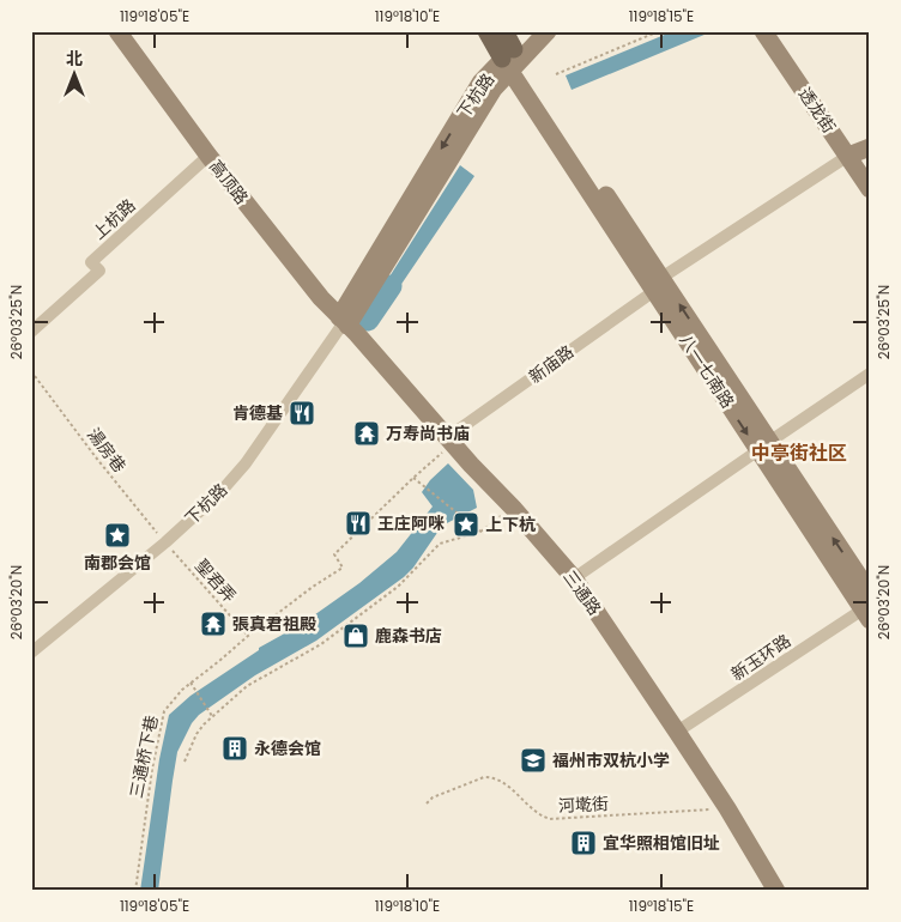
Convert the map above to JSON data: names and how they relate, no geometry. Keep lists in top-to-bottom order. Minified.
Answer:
{"streets":{"main road":["八一七南路"],"street":["下杭路","透龙街","高顶路","上杭路","新庙路","三通路","新玉环路"],"path":["湯房巷","聖君弄","三通桥下巷","河墘街"]},"crossings":[["下杭路","高顶路"],["下杭路","八一七南路"],["下杭路","湯房巷"],["下杭路","聖君弄"],["下杭路","三通路"],["透龙街","新庙路"],["高顶路","上杭路"],["高顶路","三通路"],["新庙路","八一七南路"],["新庙路","三通路"],["新庙路","三通桥下巷"],["八一七南路","新玉环路"],["湯房巷","聖君弄"],["聖君弄","三通桥下巷"],["三通路","新玉环路"],["三通路","三通桥下巷"],["三通路","河墘街"]],"districts":["中亭街社区"],"places":{"restaurant":["肯德基","王庄阿咪"],"temple":["万寿尚书庙","張真君祖殿"],"place":["上下杭","南郡会馆"],"shop":["鹿森书店"],"building":["永德会馆","宜华照相馆旧址"],"school or university":["福州市双杭小学"]},"north":"top","coordinates":["119°18'05\"E","119°18'10\"E","119°18'15\"E","26°03'25\"N","26°03'20\"N"]}
